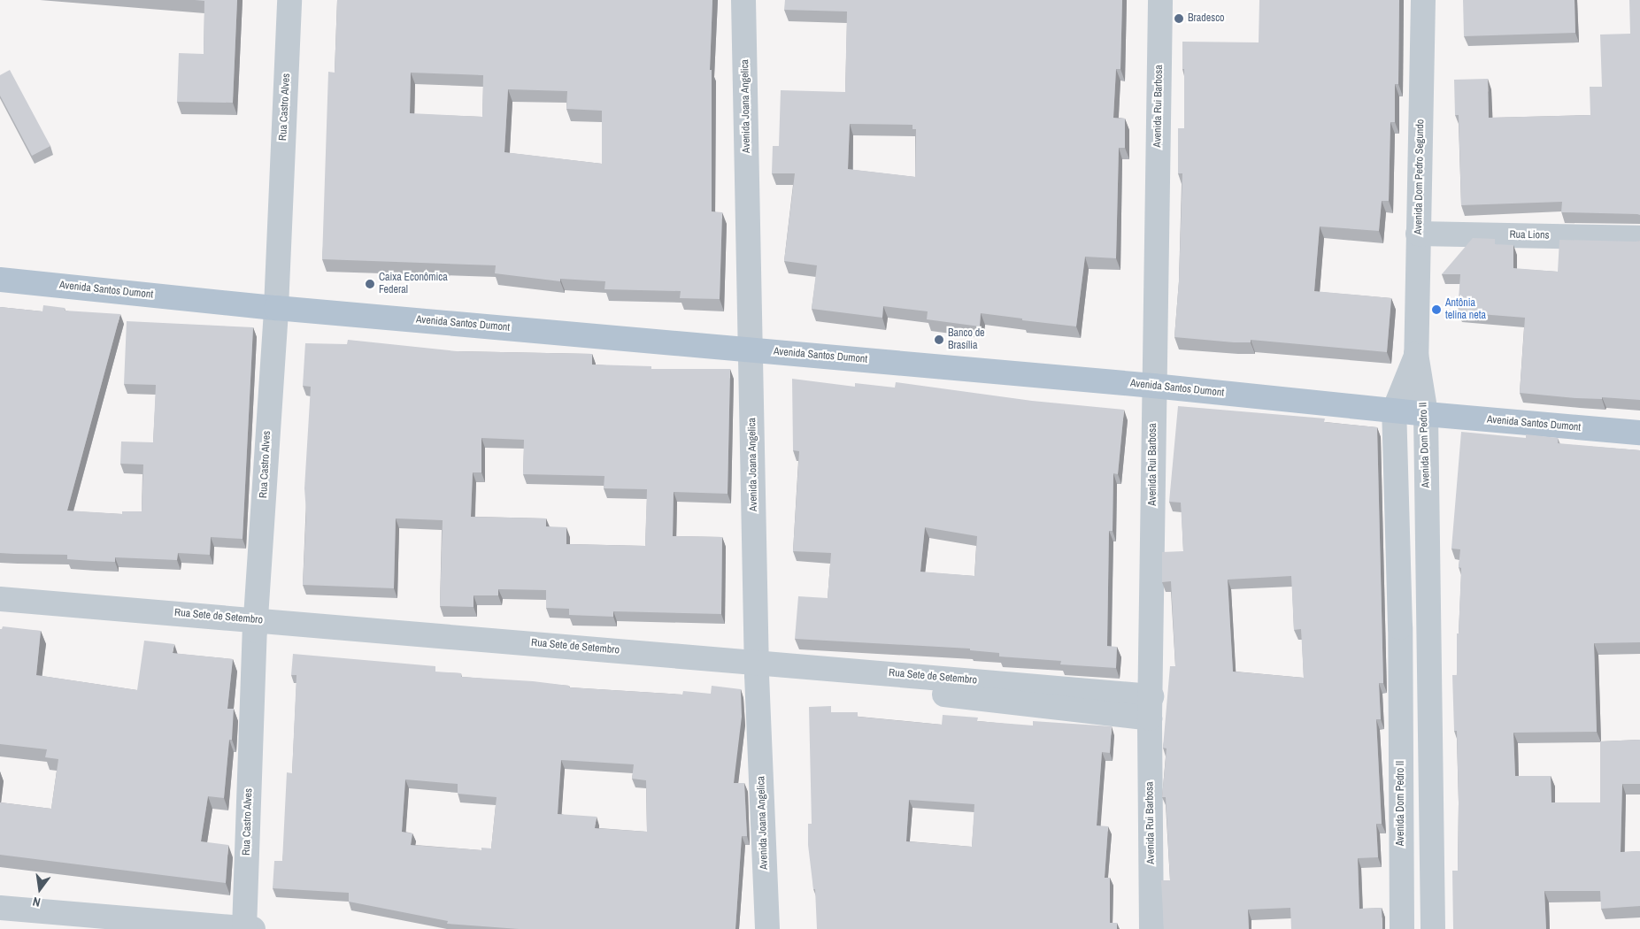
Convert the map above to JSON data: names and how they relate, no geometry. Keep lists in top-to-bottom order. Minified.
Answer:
{"streets":{"main road":["Avenida Santos Dumont"],"street":["Avenida Joana Angelica","Avenida Rui Barbosa","Rua Castro Alves","Avenida Dom Pedro Segundo","Rua Lions","Avenida Dom Pedro II","Rua Sete de Setembro"]},"crossings":[["Avenida Joana Angelica","Avenida Santos Dumont"],["Avenida Joana Angelica","Rua Sete de Setembro"],["Avenida Rui Barbosa","Avenida Santos Dumont"],["Avenida Rui Barbosa","Rua Sete de Setembro"],["Rua Castro Alves","Avenida Santos Dumont"],["Rua Castro Alves","Rua Sete de Setembro"],["Avenida Dom Pedro Segundo","Rua Lions"],["Avenida Dom Pedro Segundo","Avenida Dom Pedro II"],["Avenida Santos Dumont","Avenida Dom Pedro II"]],"places":["Bradesco","Caixa Econômica Federal","Antônia telina neta","Banco de Brasília"],"north":"bottom"}
